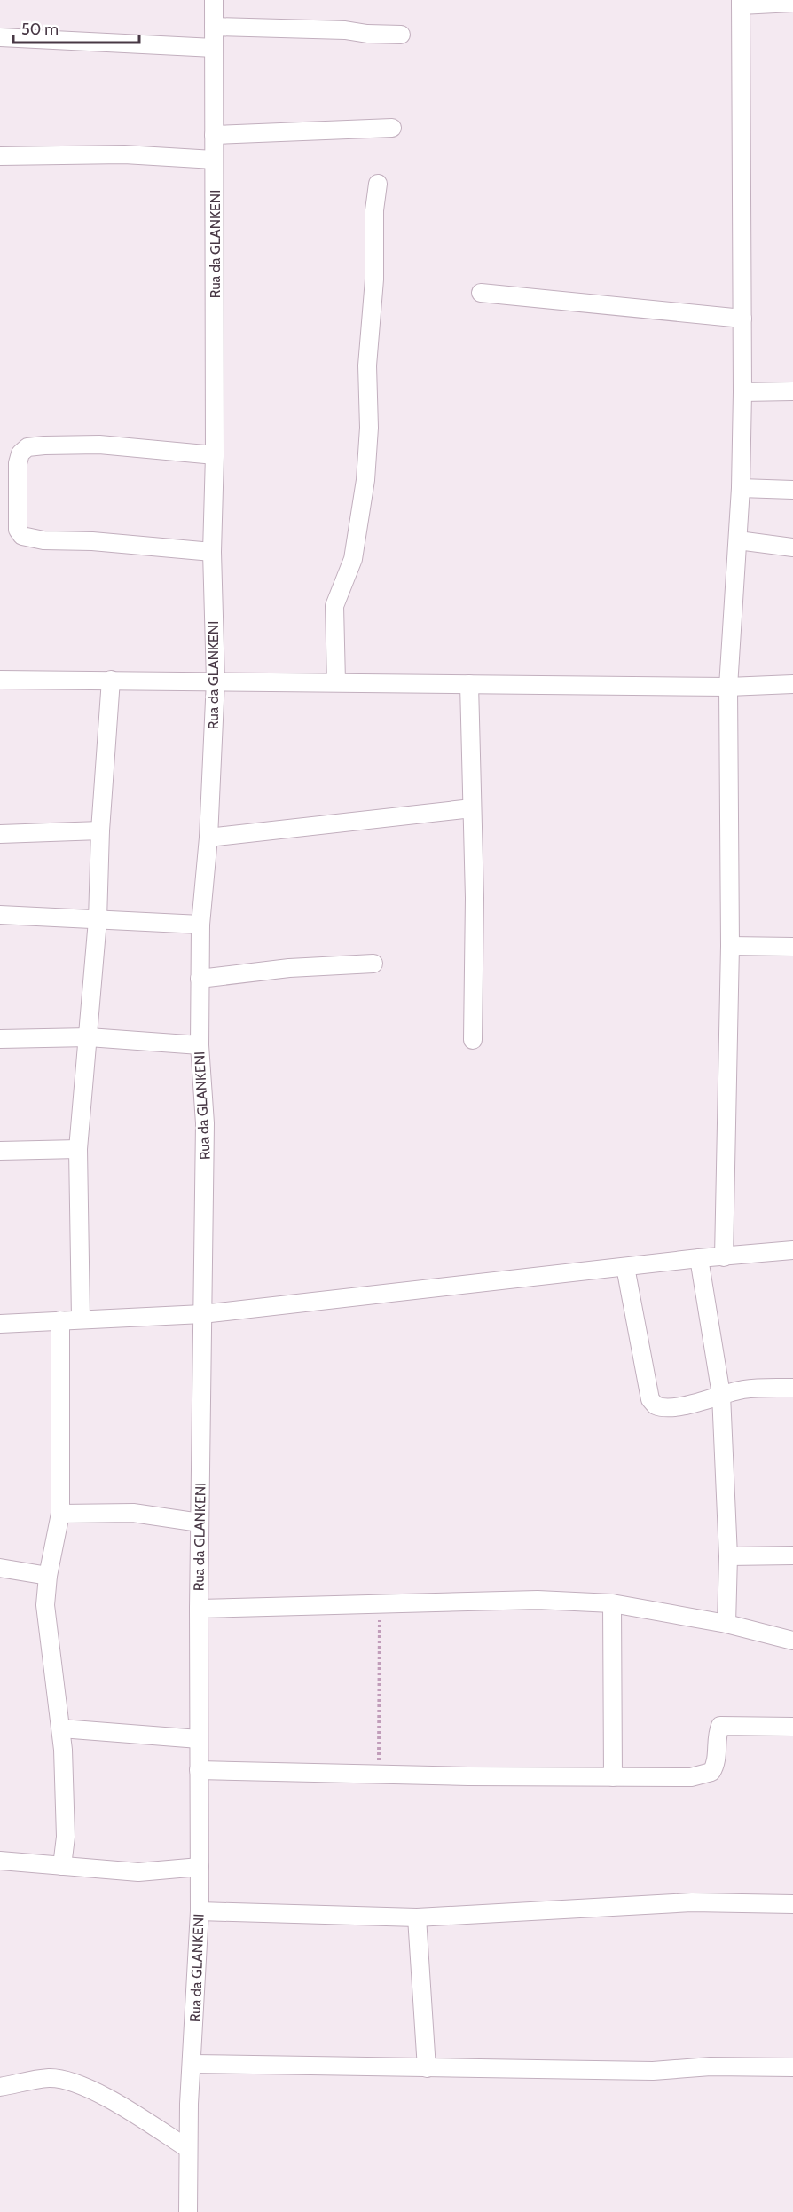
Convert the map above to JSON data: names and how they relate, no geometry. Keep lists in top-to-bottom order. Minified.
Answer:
{"streets":{"street":["Rua da GLANKENI"]},"scale_bar":"50 m"}
